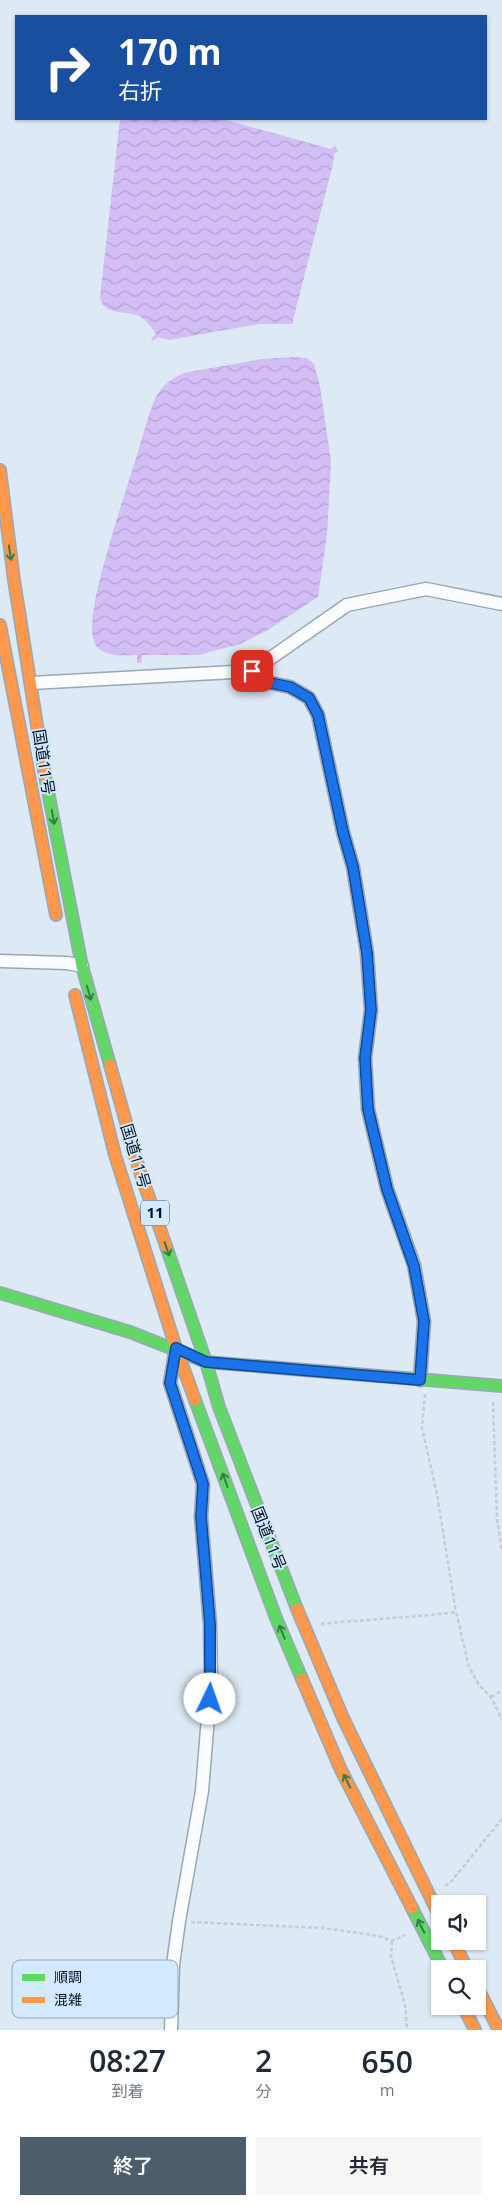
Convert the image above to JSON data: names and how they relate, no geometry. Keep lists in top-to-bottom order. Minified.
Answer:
{"streets":{"main road":["国道11号","11"]},"legend":["順調","混雑"],"page":{"turn":["170 m","右折"],"eta":["08:27","到着","2","分","650","m"],"buttons":["終了","共有"]}}
